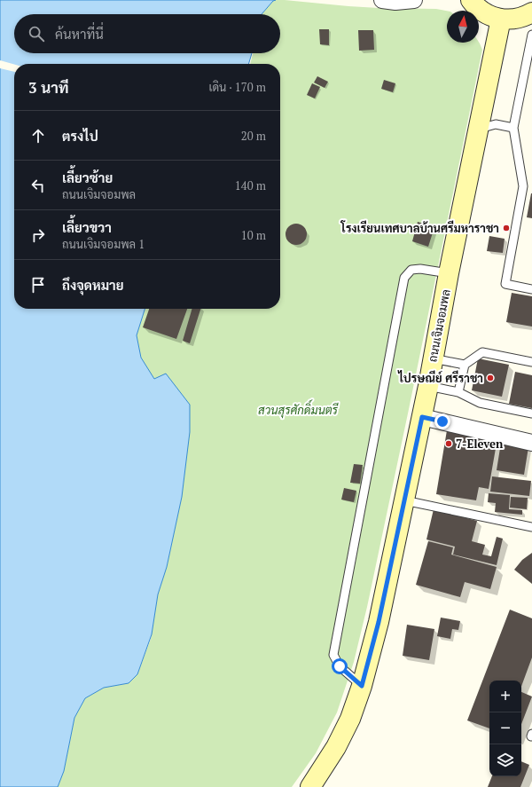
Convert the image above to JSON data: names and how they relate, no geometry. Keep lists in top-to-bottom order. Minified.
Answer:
{"streets":{"main road":["ถนนเจิมจอมพล"]},"parks":["สวนสุรศักดิ์มนตรี"],"places":["โรงเรียนเทศบาลบ้านศรีมหาราชา","ไปรษณีย์ ศรีราชา","7-Eleven"],"north":"top","page":{"search":"ค้นหาที่นี่","heading":["3 นาที","เดิน · 170 m"],"list":[["ตรงไป","20 m"],["เลี้ยวซ้าย","ถนนเจิมจอมพล","140 m"],["เลี้ยวขวา","ถนนเจิมจอมพล 1","10 m"],"ถึงจุดหมาย"],"map_buttons":["+","−"]}}
